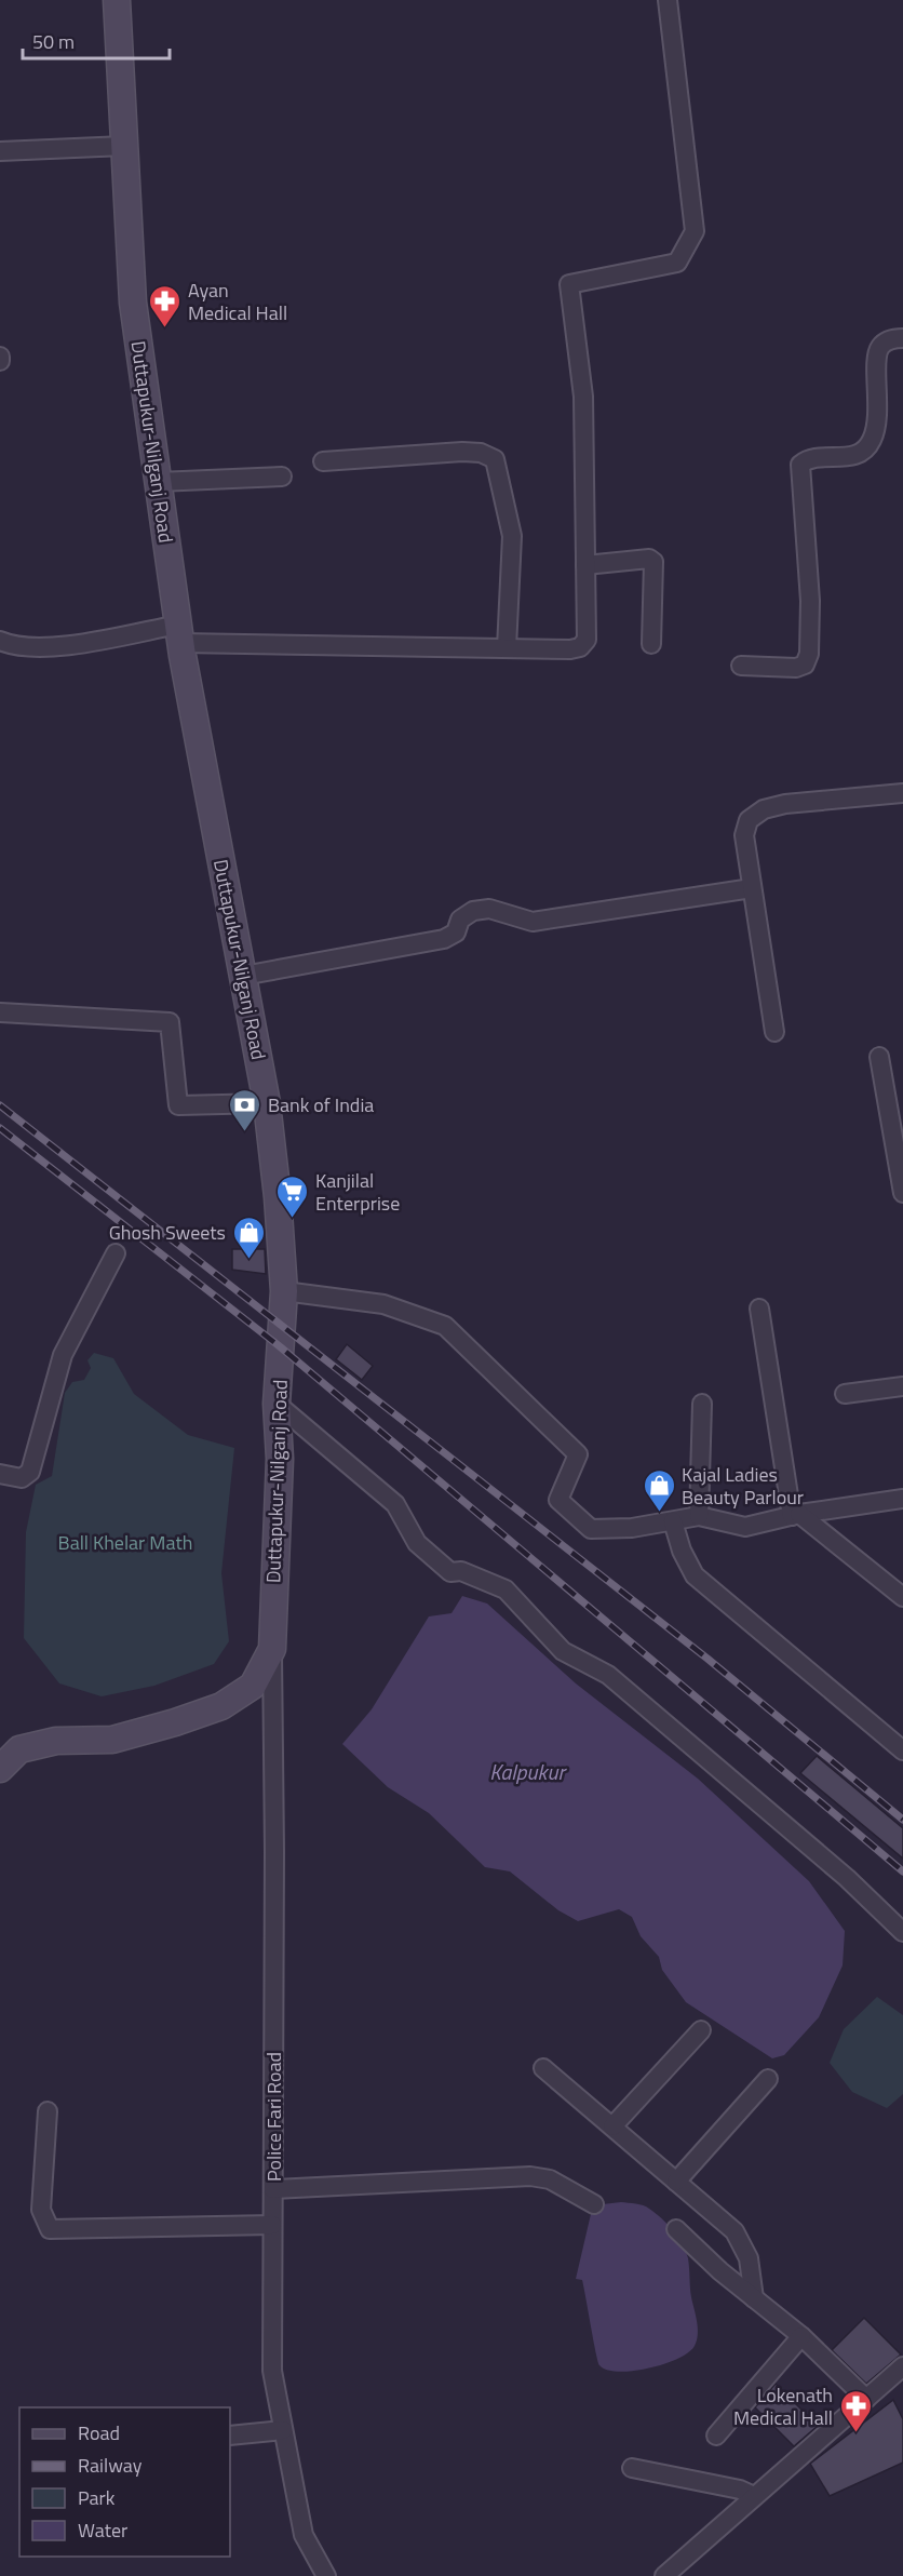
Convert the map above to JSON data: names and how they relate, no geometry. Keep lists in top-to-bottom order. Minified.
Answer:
{"streets":{"main road":["Duttapukur-Nilganj Road"],"street":["Police Fari Road"]},"crossings":[["Duttapukur-Nilganj Road","Police Fari Road"]],"water":["Kalpukur"],"parks":["Ball Khelar Math"],"places":{"pharmacy":["Ayan Medical Hall","Lokenath Medical Hall"],"bank":["Bank of India"],"supermarket":["Kanjilal Enterprise"],"shop":["Ghosh Sweets","Kajal Ladies Beauty Parlour"]},"legend":["Road","Railway","Park","Water"],"scale_bar":"50 m"}
